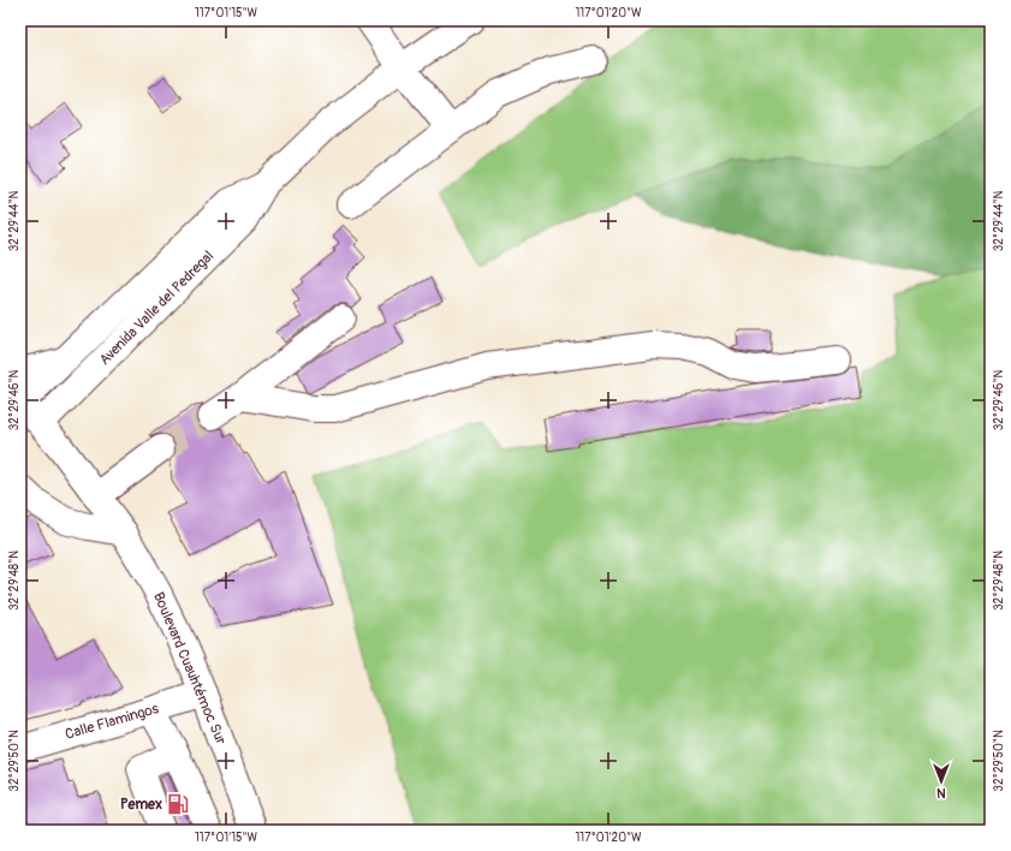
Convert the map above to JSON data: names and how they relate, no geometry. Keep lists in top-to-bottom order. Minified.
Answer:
{"streets":{"street":["Avenida Valle del Pedregal","Boulevard Cuauhtémoc Sur","Calle Flamingos"]},"crossings":[["Avenida Valle del Pedregal","Boulevard Cuauhtémoc Sur"],["Boulevard Cuauhtémoc Sur","Calle Flamingos"]],"places":{"fuel station":["Pemex"]},"north":"bottom","coordinates":["117°01'15\"W","117°01'20\"W","32°29'44\"N","32°29'46\"N","32°29'48\"N","32°29'50\"N"]}
